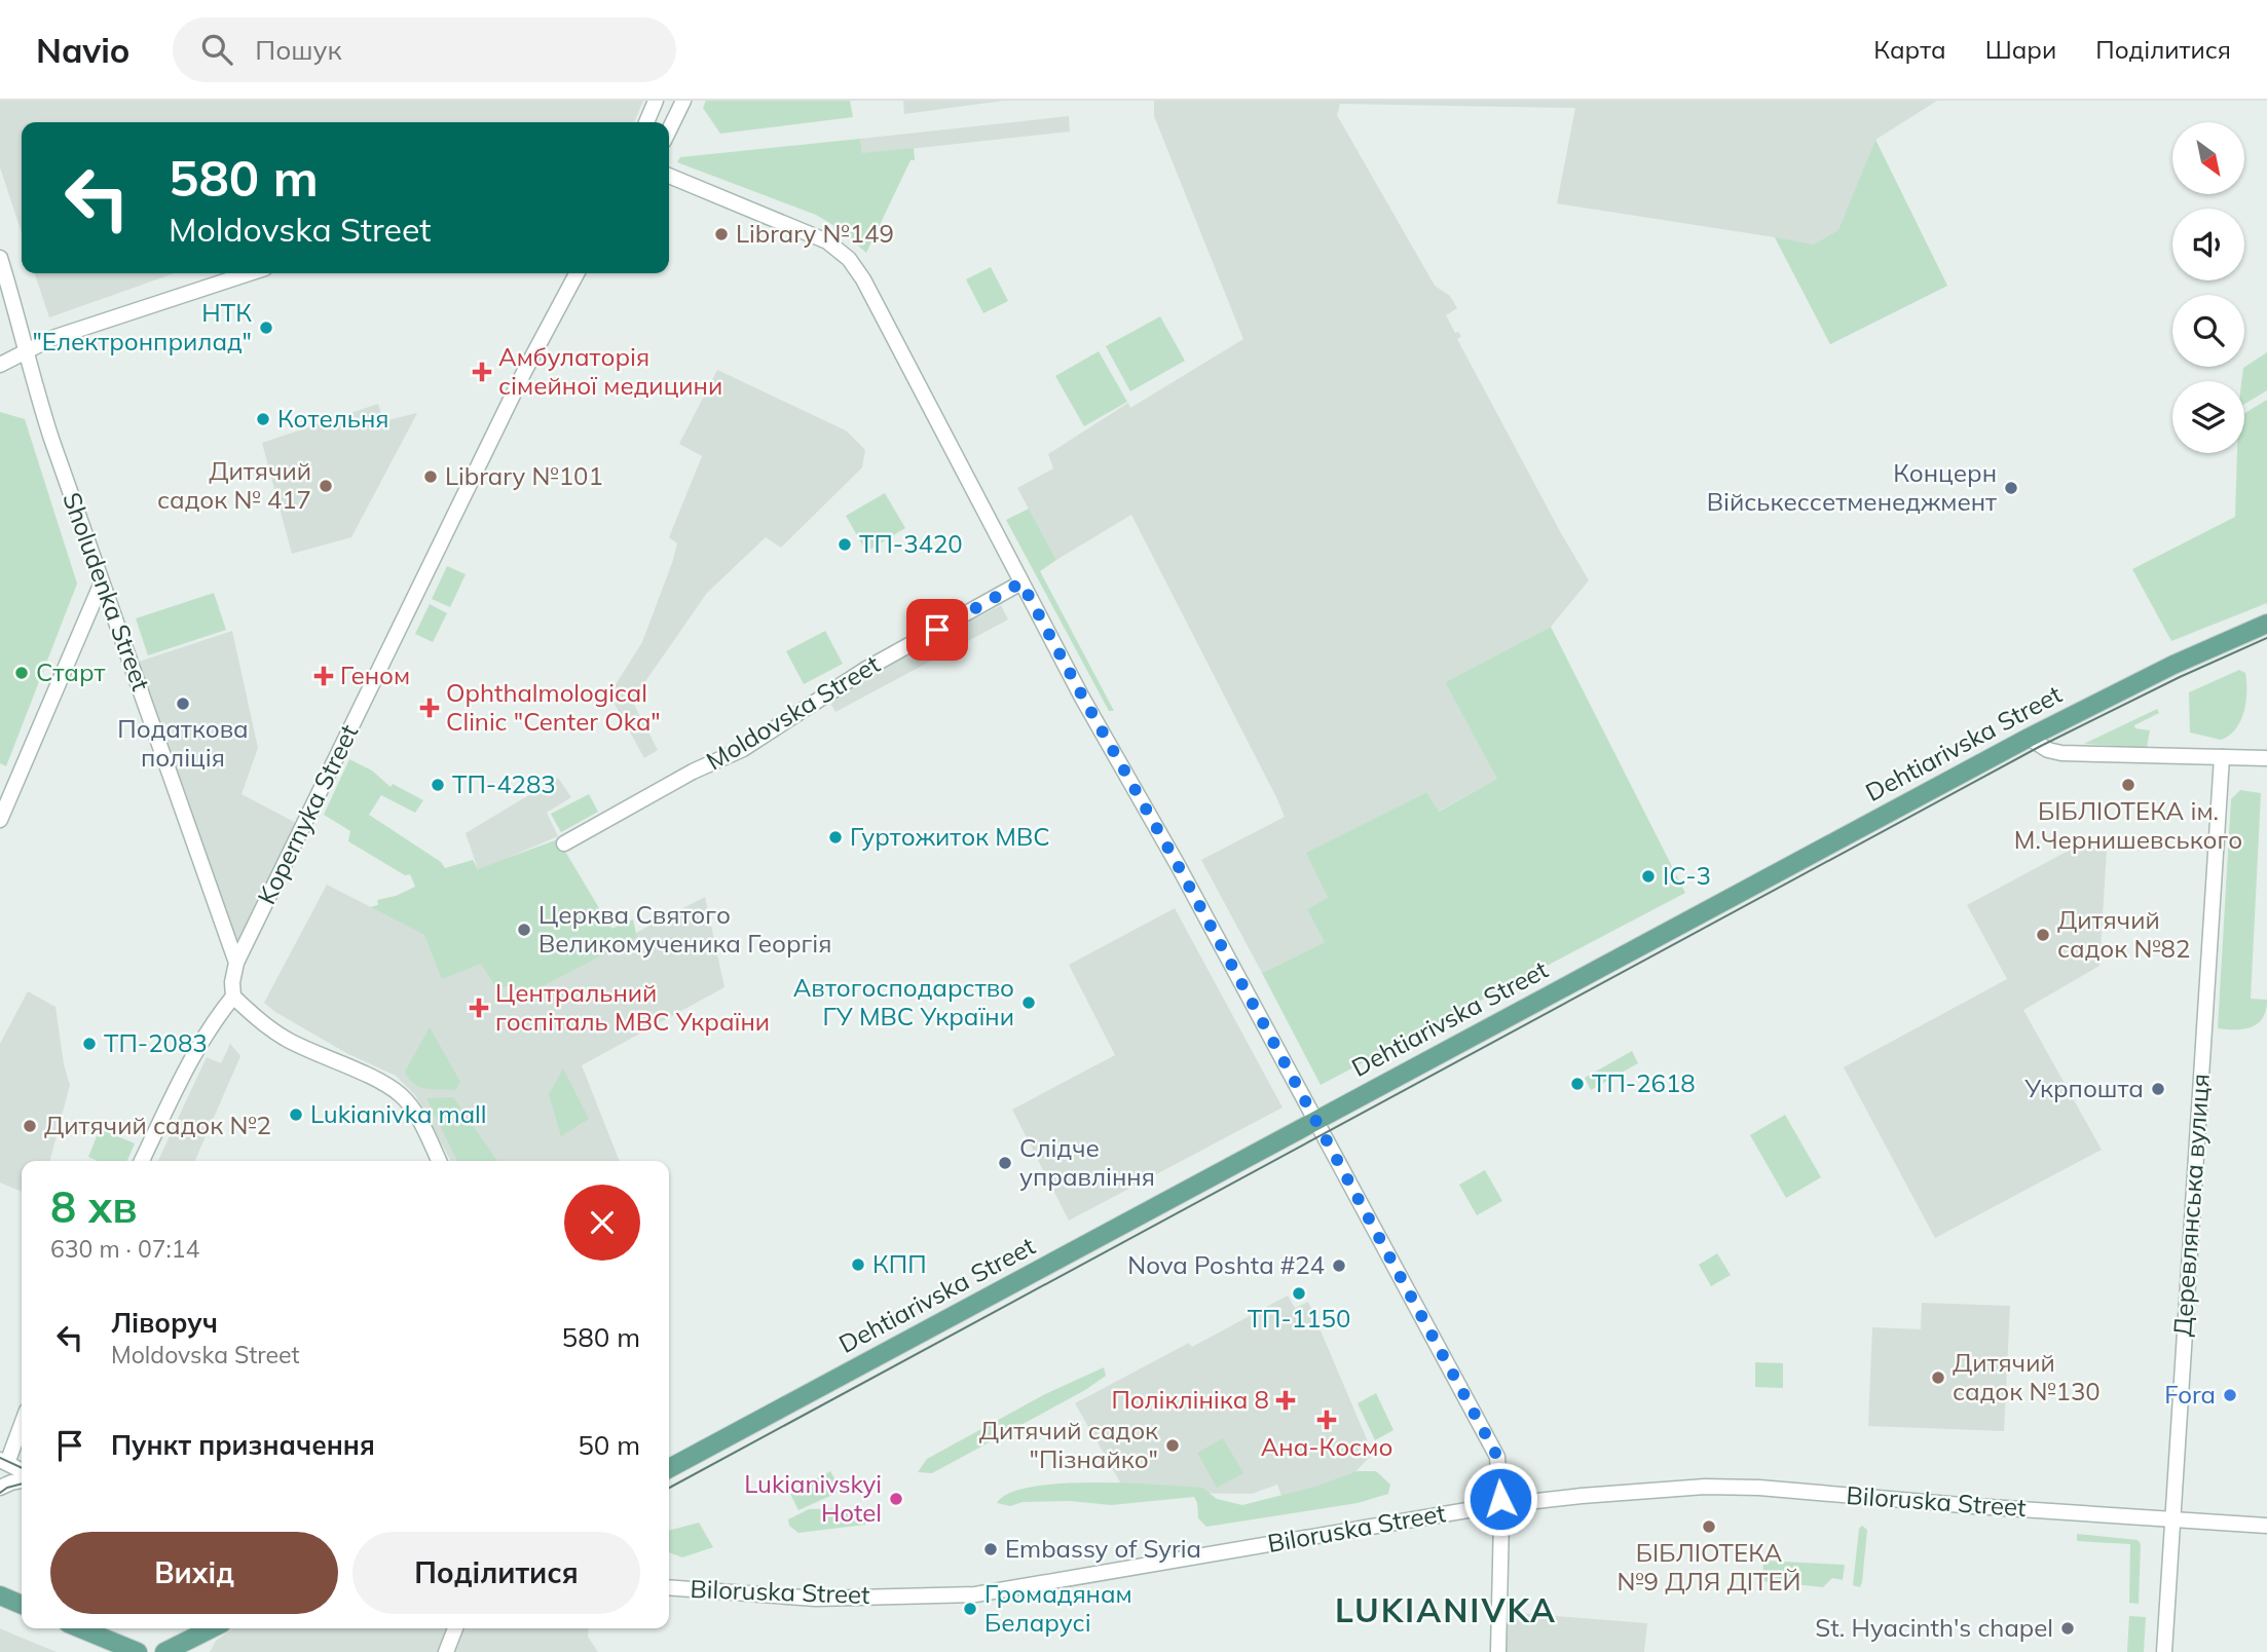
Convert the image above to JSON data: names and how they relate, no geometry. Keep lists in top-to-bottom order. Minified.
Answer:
{"streets":{"main road":["Dehtiarivska Street"],"street":["Sholudenka Street","Moldovska Street","Kopernyka Street","Деревлянська вулиця","Biloruska Street"]},"crossings":[["Sholudenka Street","Kopernyka Street"],["Деревлянська вулиця","Biloruska Street"]],"districts":["LUKIANIVKA"],"places":{"other":["Library №149","НТК \"Електронприлад\"","Котельня","Library №101","Дитячий садок № 417","Концерн Військессетменеджмент","ТП-3420","Старт","Податкова поліція","ТП-4283","БІБЛІОТЕКА ім. М.Чернишевського","Гуртожиток МВС","ІС-3","Церква Святого Великомученика Георгія","Дитячий садок №82","Автогосподарство ГУ МВС України","ТП-2083","ТП-2618","Укрпошта","Lukianivka mall","Дитячий садок №2","Слідче управління","КПП","Nova Poshta #24","ТП-1150","Дитячий садок №130","Fora","Дитячий садок \"Пізнайко\"","Lukianivskyi Hotel","БІБЛІОТЕКА №9 ДЛЯ ДІТЕЙ","Embassy of Syria","Громадянам Беларусі","St. Hyacinth's chapel"],"health":["Амбулаторія сімейної медицини","Геном","Ophthalmological Clinic \"Center Oka\"","Центральний госпіталь МВС України","Поліклініка 8","Ана-Космо"]},"north":"bottom right","page":{"header":"Navio","search":"Пошук","nav":["Карта","Шари","Поділитися"],"turn":["580 m","Moldovska Street"],"heading":["8 хв","630 m · 07:14"],"list":[{"name":"Ліворуч","note":"Moldovska Street","value":"580 m"},{"name":"Пункт призначення","value":"50 m"}],"buttons":["Вихід","Поділитися"]}}
